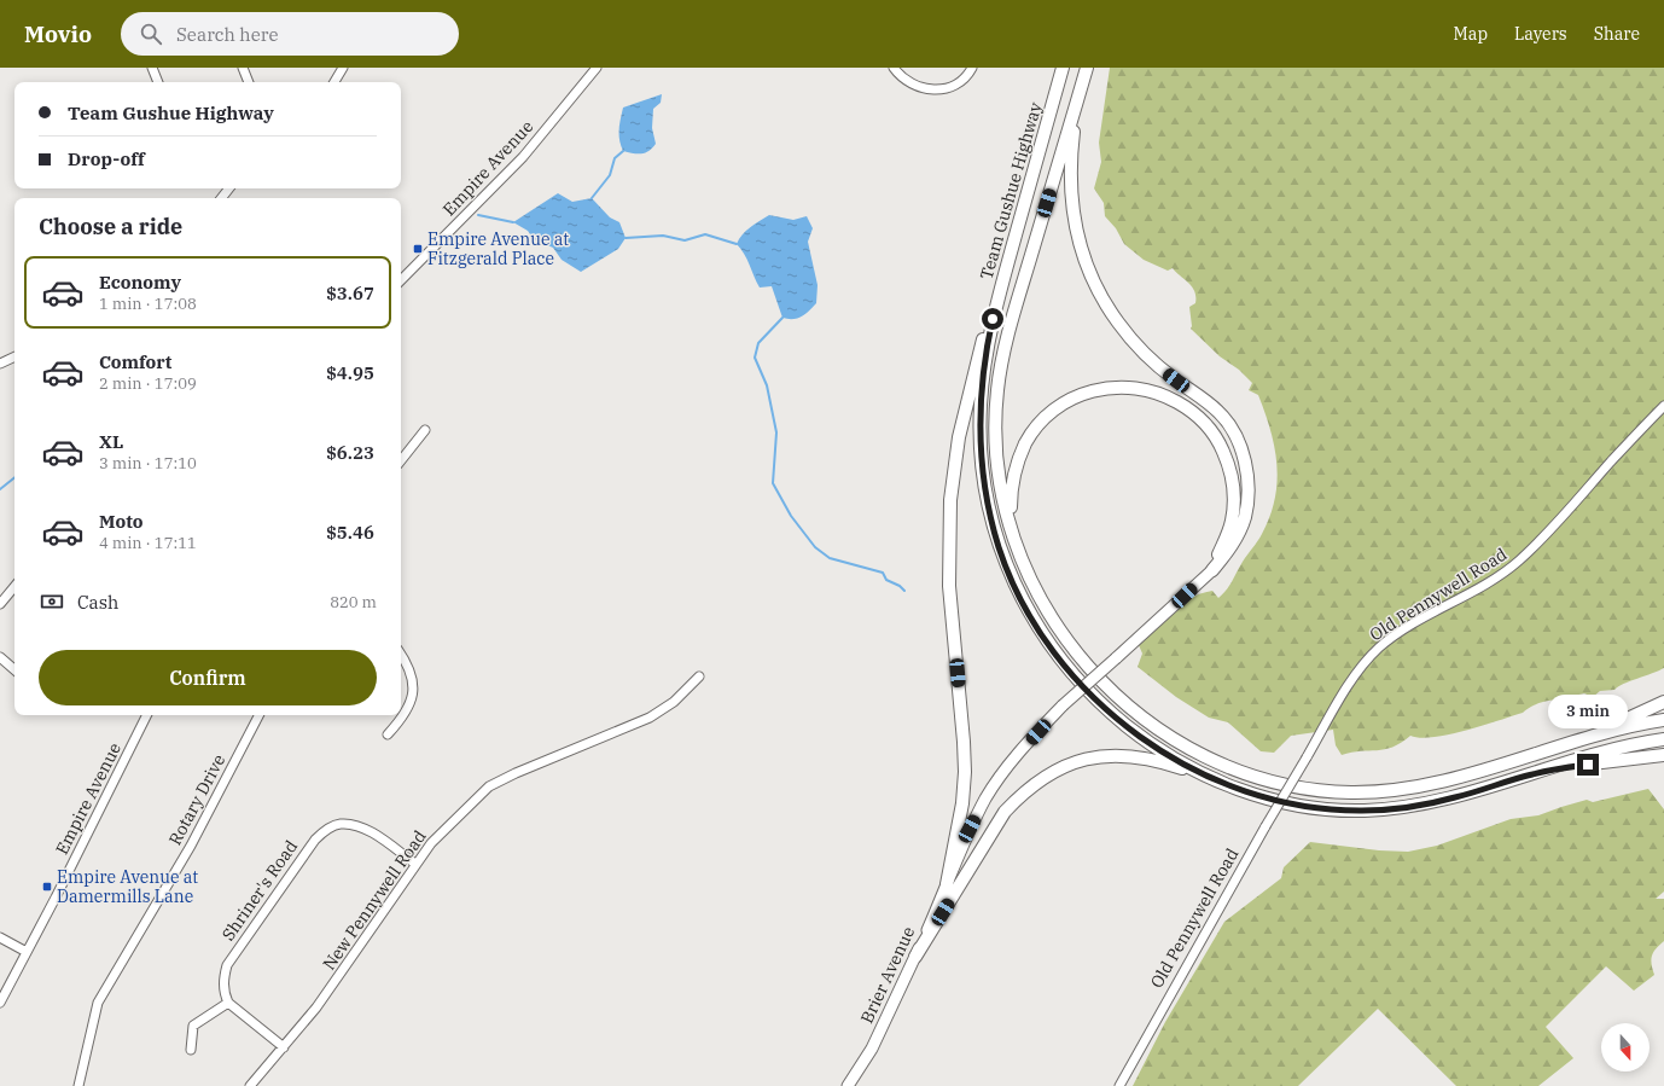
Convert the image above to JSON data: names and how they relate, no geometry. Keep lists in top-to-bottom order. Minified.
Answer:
{"streets":{"highway":["Team Gushue Highway"],"main road":["Brier Avenue"],"street":["Empire Avenue","Old Pennywell Road","Rotary Drive","Shriner's Road","New Pennywell Road"]},"crossings":[["Shriner's Road","New Pennywell Road"]],"places":{"transit":["Empire Avenue at Fitzgerald Place","Empire Avenue at Damermills Lane"]},"north":"bottom","page":{"header":"Movio","search":"Search here","nav":["Map","Layers","Share"],"banner":["Team Gushue Highway","Drop-off"],"heading":"Choose a ride","list":[{"name":"Economy","note":"1 min · 17:08","value":"$3.67"},{"name":"Comfort","note":"2 min · 17:09","value":"$4.95"},{"name":"XL","note":"3 min · 17:10","value":"$6.23"},{"name":"Moto","note":"4 min · 17:11","value":"$5.46"}],"pay":["Cash","820 m"],"buttons":"Confirm","bubble":"3 min"}}
